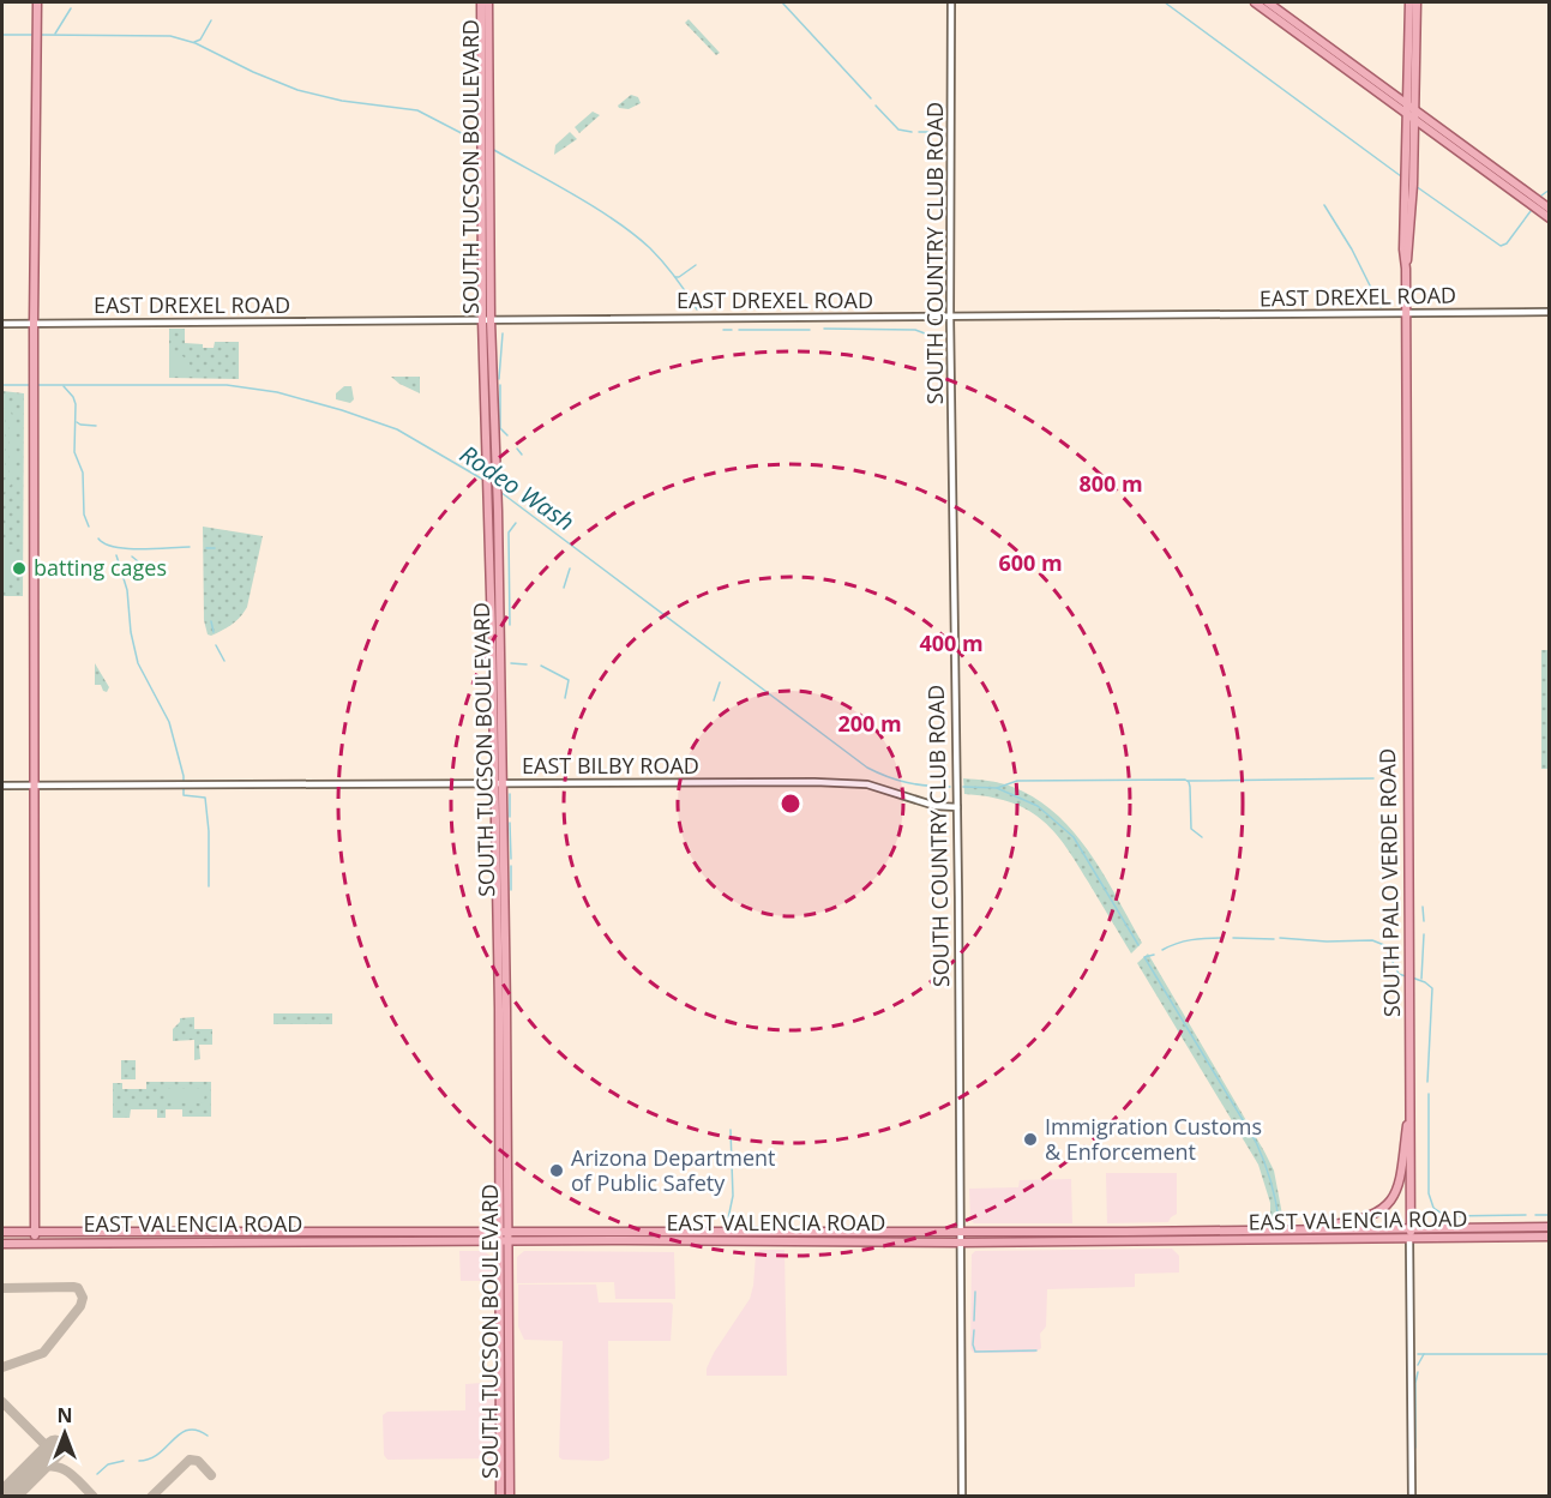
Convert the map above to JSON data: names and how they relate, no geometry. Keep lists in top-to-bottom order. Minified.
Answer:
{"streets":{"main road":["SOUTH TUCSON BOULEVARD","SOUTH PALO VERDE ROAD","EAST VALENCIA ROAD"],"street":["SOUTH COUNTRY CLUB ROAD","EAST DREXEL ROAD","EAST BILBY ROAD"]},"crossings":[["SOUTH TUCSON BOULEVARD","EAST DREXEL ROAD"],["SOUTH TUCSON BOULEVARD","EAST BILBY ROAD"],["SOUTH TUCSON BOULEVARD","EAST VALENCIA ROAD"],["SOUTH COUNTRY CLUB ROAD","EAST DREXEL ROAD"],["SOUTH COUNTRY CLUB ROAD","EAST BILBY ROAD"],["SOUTH COUNTRY CLUB ROAD","EAST VALENCIA ROAD"],["EAST DREXEL ROAD","SOUTH PALO VERDE ROAD"],["SOUTH PALO VERDE ROAD","EAST VALENCIA ROAD"]],"water":["Rodeo Wash"],"places":["batting cages","Immigration Customs & Enforcement","Arizona Department of Public Safety"],"north":"top","rings":["800 m","600 m","400 m","200 m"]}
